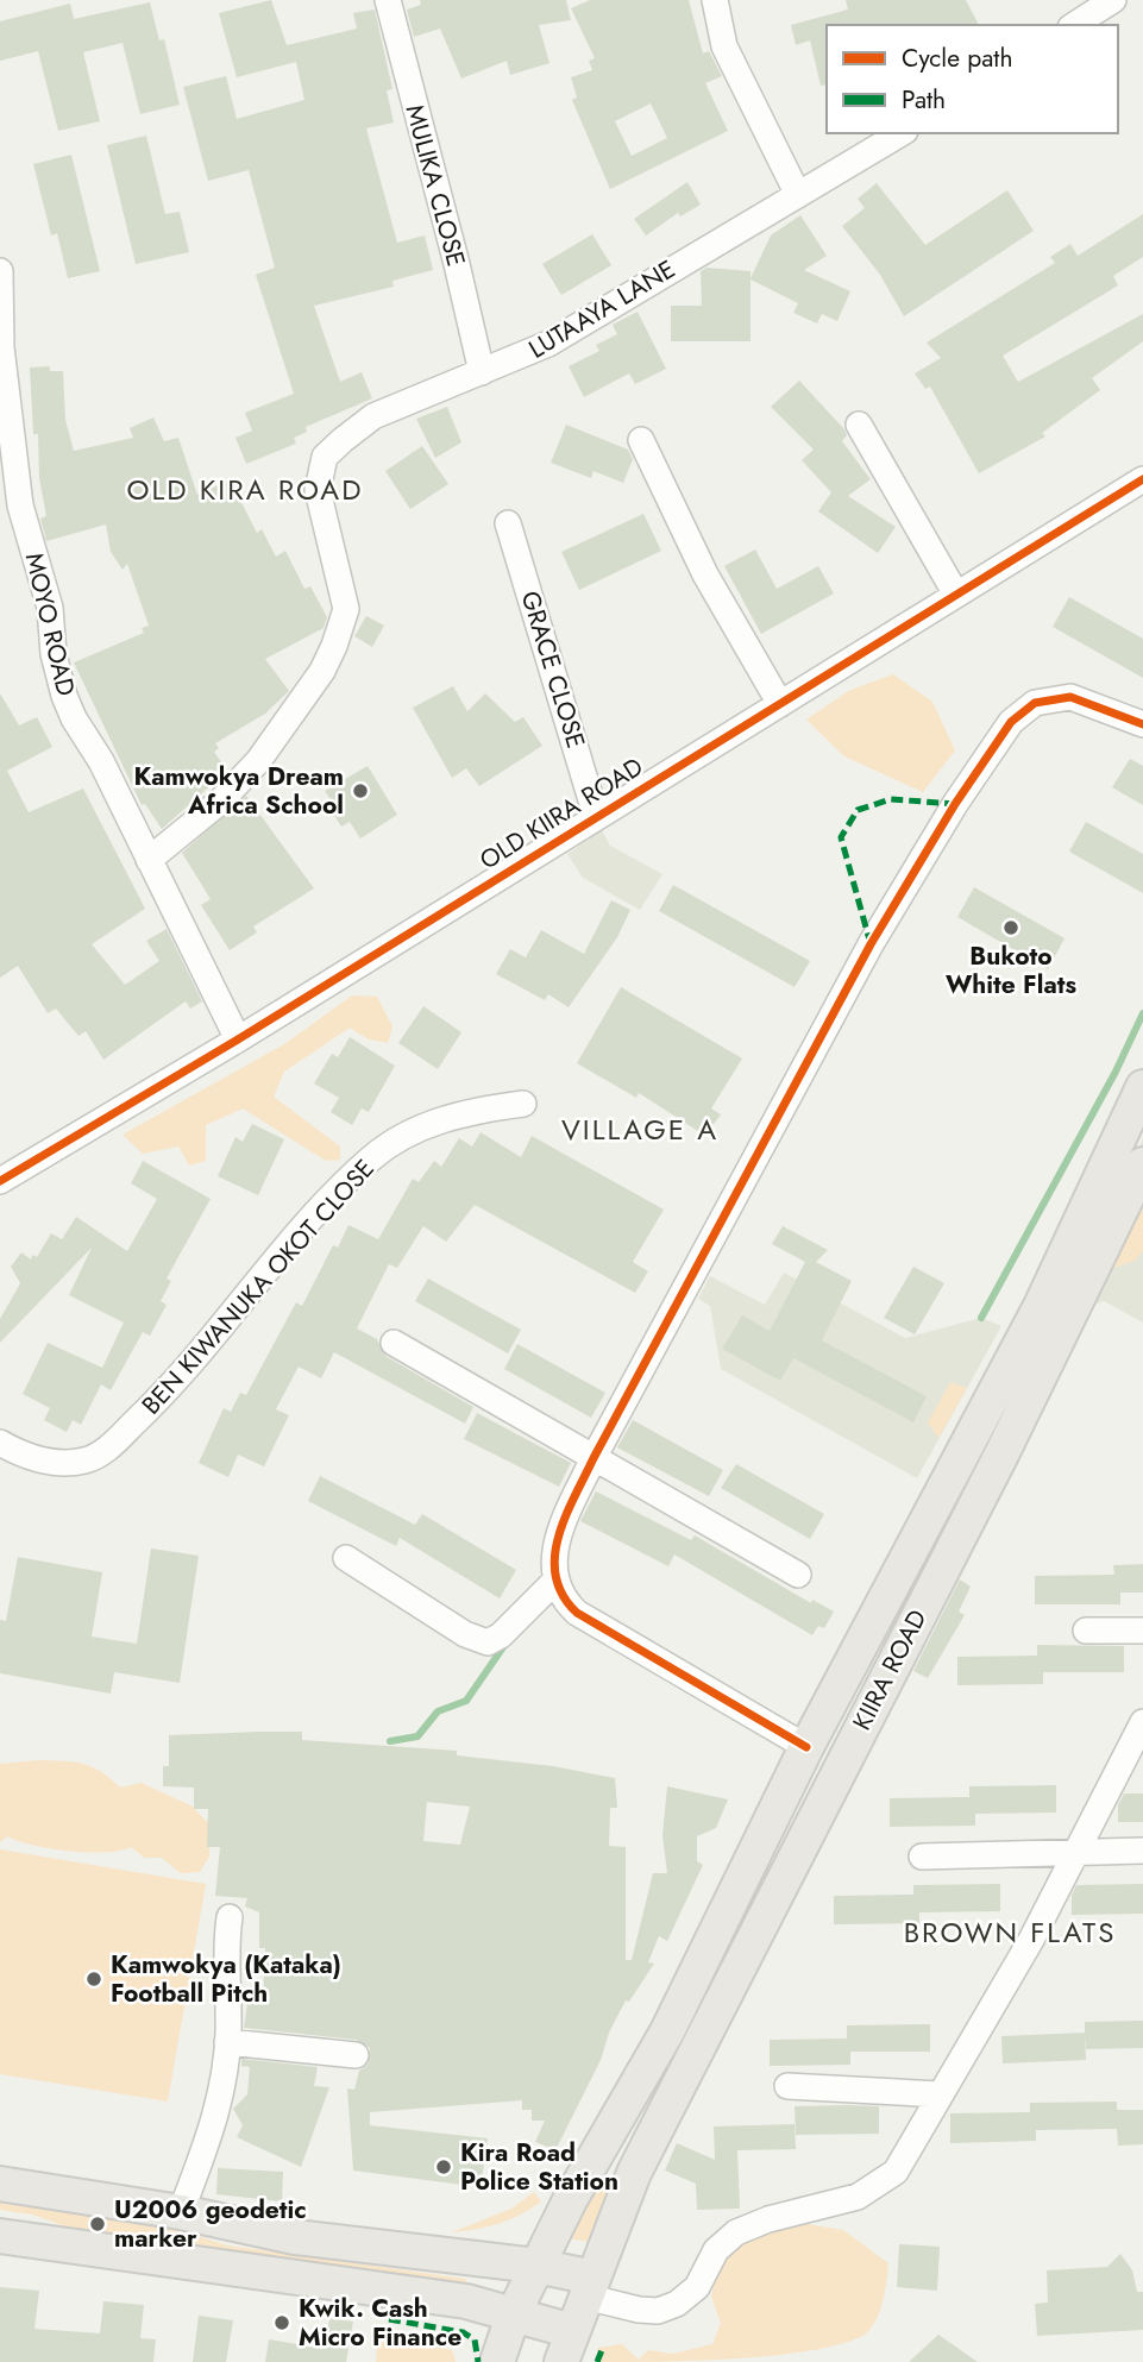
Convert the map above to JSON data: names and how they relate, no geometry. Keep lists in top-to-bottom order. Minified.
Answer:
{"streets":{"main road":["KIIRA ROAD"],"street":["MULIKA CLOSE","LUTAAYA LANE","MOYO ROAD","GRACE CLOSE","OLD KIIRA ROAD","BEN KIWANUKA OKOT CLOSE"]},"crossings":[["MULIKA CLOSE","LUTAAYA LANE"],["LUTAAYA LANE","MOYO ROAD"],["MOYO ROAD","OLD KIIRA ROAD"],["GRACE CLOSE","OLD KIIRA ROAD"]],"districts":["OLD KIRA ROAD","VILLAGE A","BROWN FLATS"],"places":["Kamwokya Dream Africa School","Bukoto White Flats","Kamwokya (Kataka) Football Pitch","Kira Road Police Station","U2006 geodetic marker","Kwik. Cash Micro Finance"],"legend":["Cycle path","Path"]}
